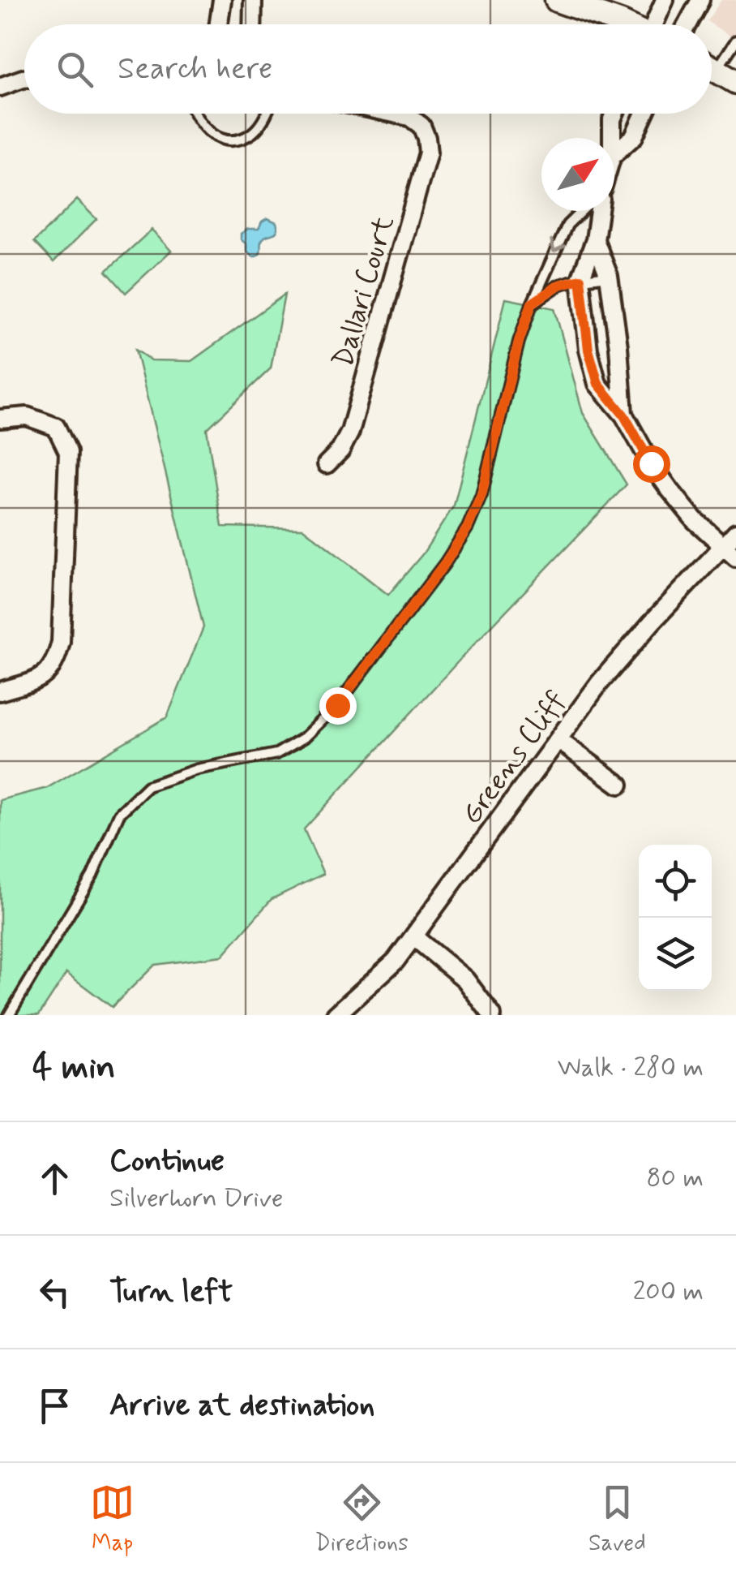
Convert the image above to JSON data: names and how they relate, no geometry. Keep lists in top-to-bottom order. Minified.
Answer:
{"streets":{"street":["Dallari Court","Greens Cliff"]},"north":"top right","page":{"search":"Search here","heading":["4 min","Walk · 280 m"],"list":[["Continue","Silverhorn Drive","80 m"],["Turn left","200 m"],"Arrive at destination"],"nav":["Map","Directions","Saved"]}}
